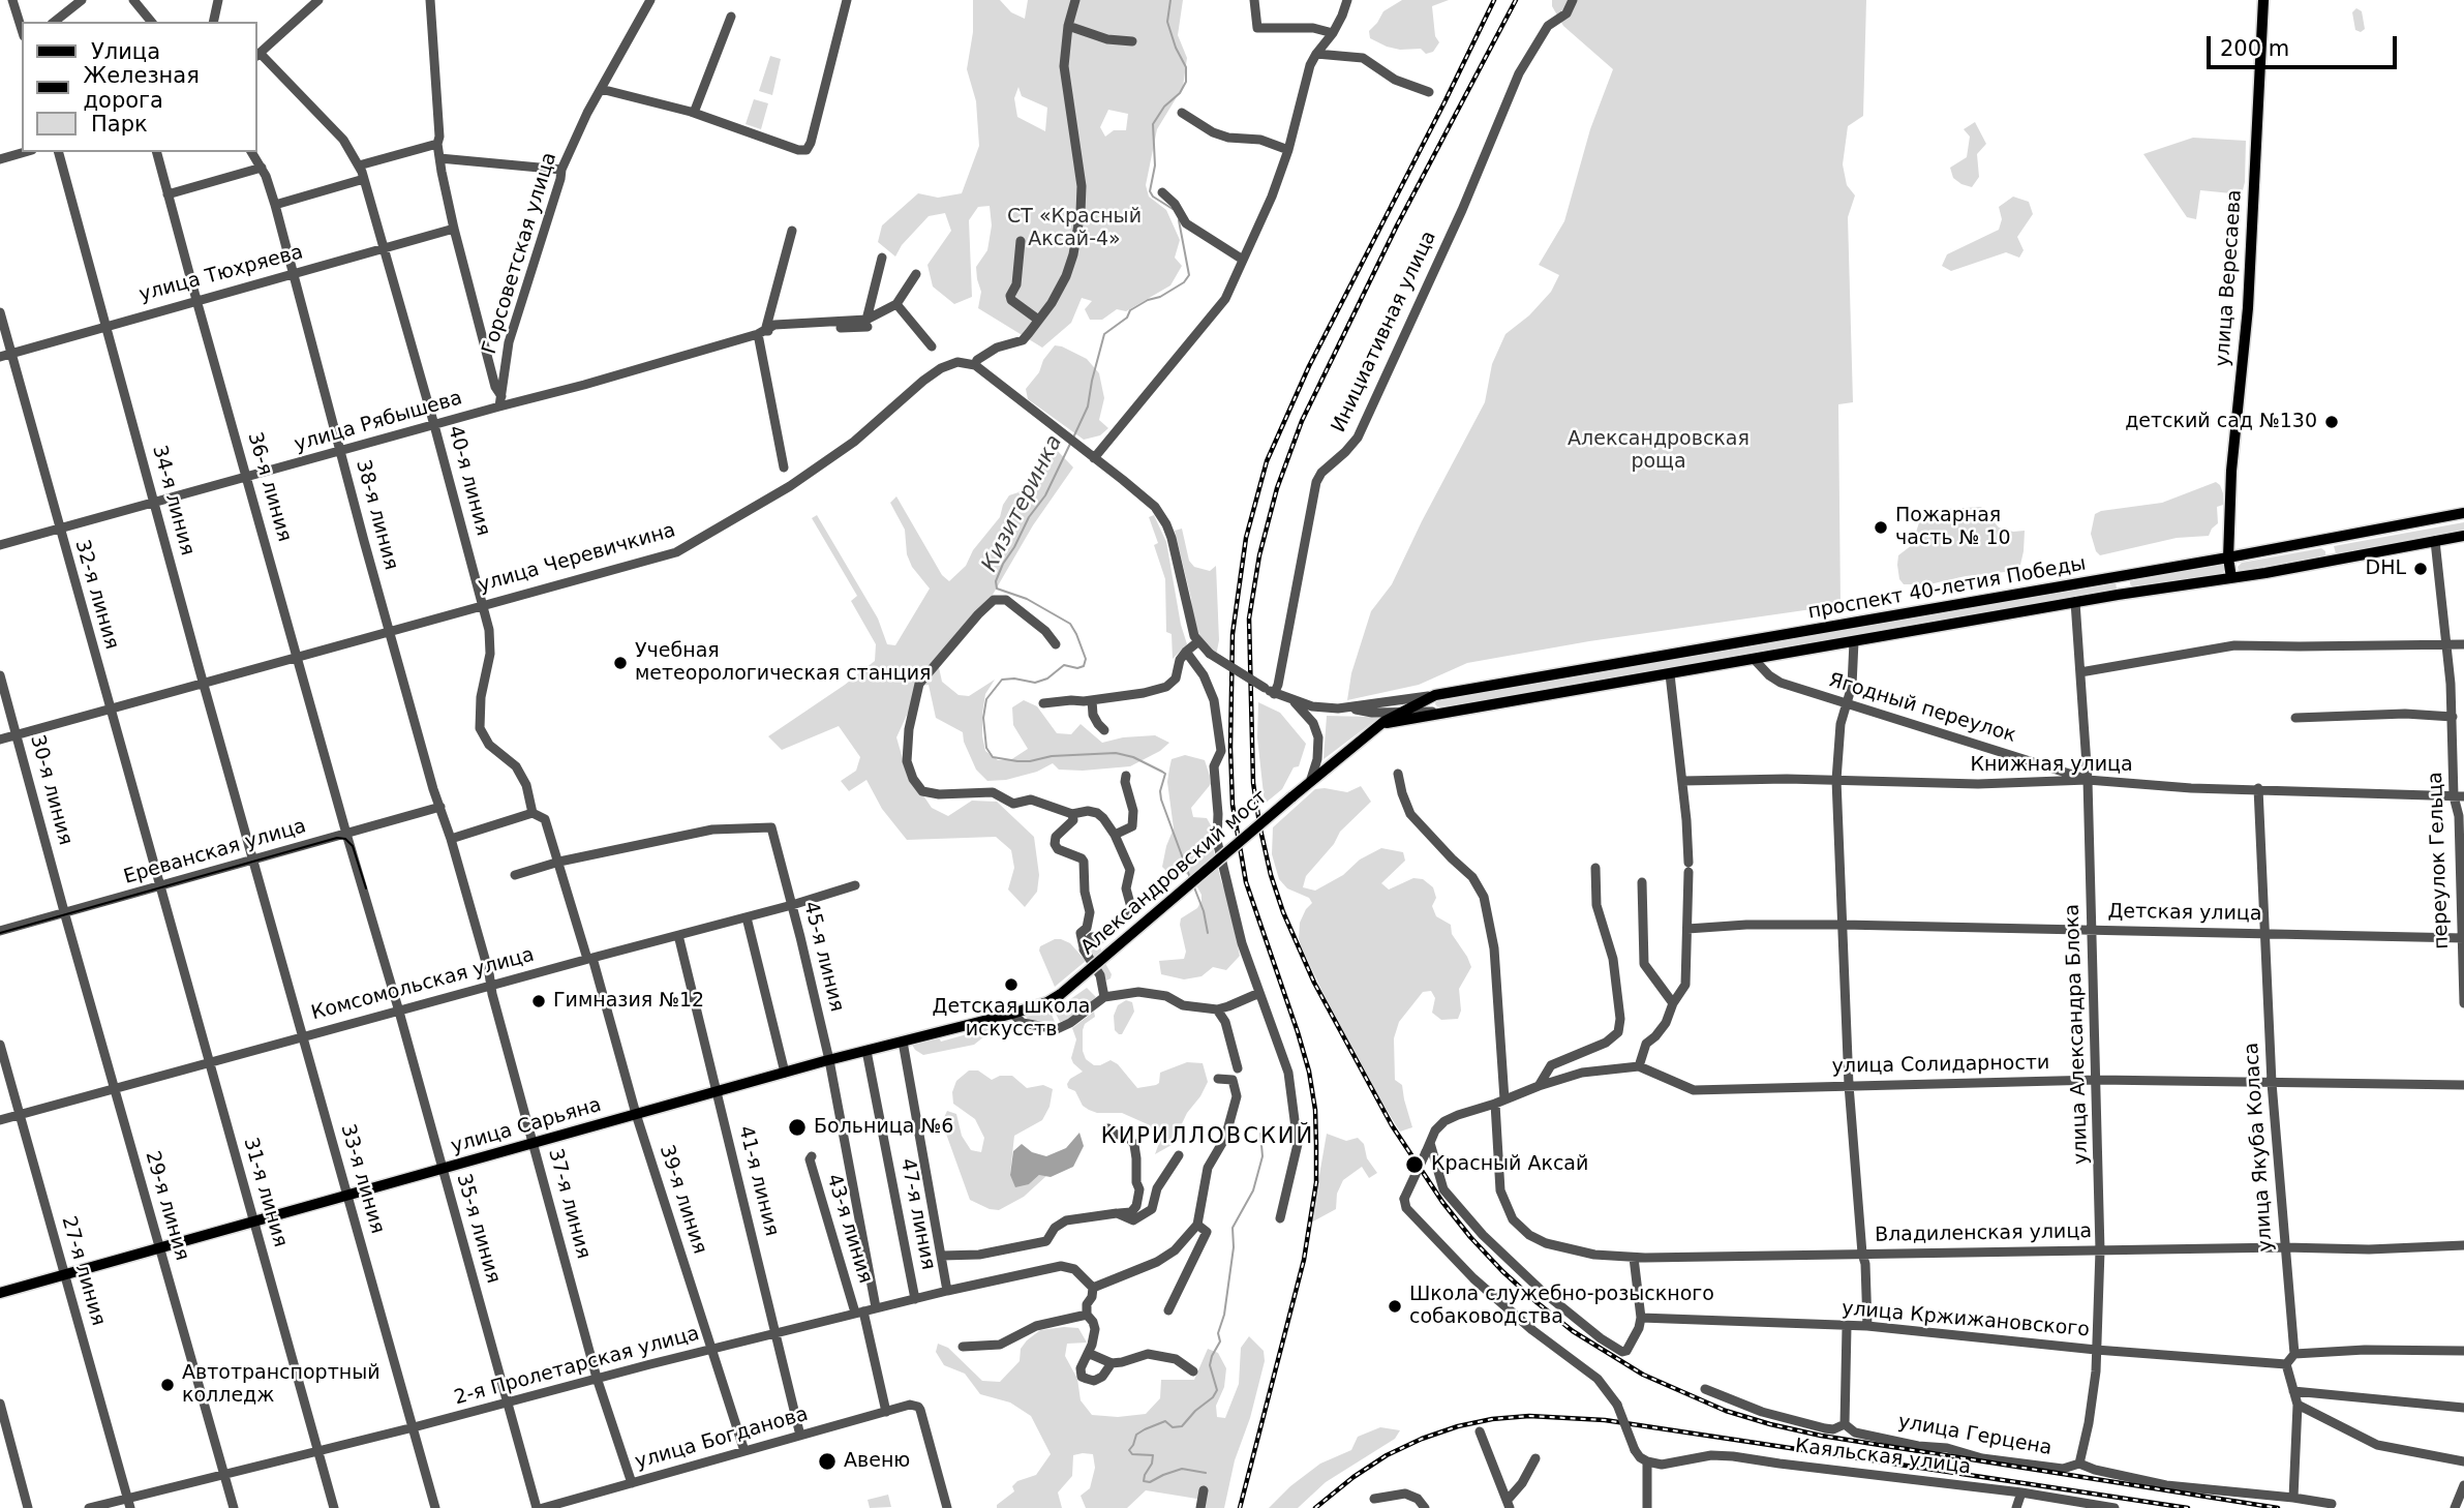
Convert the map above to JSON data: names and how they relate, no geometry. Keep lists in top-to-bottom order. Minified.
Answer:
{"streets":{"main road":["улица Вересаева","проспект 40-летия Победы","Александровский мост","улица Сарьяна"],"street":["Горсоветская улица","улица Тюхряева","Инициативная улица","улица Рябышева","40-я линия","36-я линия","34-я линия","38-я линия","улица Черевичкина","32-я линия","Ягодный переулок","Книжная улица","30-я линия","Ереванская улица","переулок Гельца","Детская улица","45-я линия","Комсомольская улица","улица Александра Блока","улица Солидарности","улица Якуба Коласа","33-я линия","41-я линия","31-я линия","39-я линия","37-я линия","29-я линия","47-я линия","35-я линия","43-я линия","Владиленская улица","27-я линия","улица Кржижановского","2-я Пролетарская улица","улица Герцена","улица Богданова","Каяльская улица"]},"crossings":[["Горсоветская улица","улица Рябышева"],["улица Тюхряева","40-я линия"],["улица Тюхряева","36-я линия"],["улица Тюхряева","34-я линия"],["улица Тюхряева","38-я линия"],["улица Тюхряева","32-я линия"],["улица Вересаева","проспект 40-летия Победы"],["Инициативная улица","проспект 40-летия Победы"],["улица Рябышева","40-я линия"],["улица Рябышева","36-я линия"],["улица Рябышева","34-я линия"],["улица Рябышева","38-я линия"],["улица Рябышева","32-я линия"],["40-я линия","улица Черевичкина"],["40-я линия","39-я линия"],["36-я линия","улица Черевичкина"],["36-я линия","Ереванская улица"],["36-я линия","35-я линия"],["34-я линия","улица Черевичкина"],["34-я линия","Ереванская улица"],["34-я линия","33-я линия"],["38-я линия","улица Черевичкина"],["38-я линия","Ереванская улица"],["38-я линия","37-я линия"],["улица Черевичкина","32-я линия"],["улица Черевичкина","30-я линия"],["проспект 40-летия Победы","Ягодный переулок"],["проспект 40-летия Победы","переулок Гельца"],["проспект 40-летия Победы","Александровский мост"],["проспект 40-летия Победы","улица Александра Блока"],["32-я линия","Ереванская улица"],["32-я линия","31-я линия"],["Ягодный переулок","Книжная улица"],["Ягодный переулок","улица Александра Блока"],["Книжная улица","переулок Гельца"],["Книжная улица","улица Александра Блока"],["Книжная улица","улица Якуба Коласа"],["30-я линия","Ереванская улица"],["30-я линия","29-я линия"],["Ереванская улица","33-я линия"],["Ереванская улица","31-я линия"],["Ереванская улица","37-я линия"],["Ереванская улица","29-я линия"],["Ереванская улица","35-я линия"],["переулок Гельца","Детская улица"],["Александровский мост","улица Сарьяна"],["Детская улица","улица Александра Блока"],["Детская улица","улица Якуба Коласа"],["45-я линия","Комсомольская улица"],["45-я линия","улица Сарьяна"],["45-я линия","39-я линия"],["45-я линия","2-я Пролетарская улица"],["Комсомольская улица","33-я линия"],["Комсомольская улица","41-я линия"],["Комсомольская улица","31-я линия"],["Комсомольская улица","39-я линия"],["Комсомольская улица","37-я линия"],["Комсомольская улица","29-я линия"],["Комсомольская улица","35-я линия"],["Комсомольская улица","27-я линия"],["улица Александра Блока","улица Солидарности"],["улица Александра Блока","Владиленская улица"],["улица Александра Блока","улица Кржижановского"],["улица Александра Блока","улица Герцена"],["улица Солидарности","улица Якуба Коласа"],["улица Солидарности","Владиленская улица"],["улица Сарьяна","33-я линия"],["улица Сарьяна","41-я линия"],["улица Сарьяна","31-я линия"],["улица Сарьяна","39-я линия"],["улица Сарьяна","37-я линия"],["улица Сарьяна","29-я линия"],["улица Сарьяна","47-я линия"],["улица Сарьяна","35-я линия"],["улица Сарьяна","27-я линия"],["улица Якуба Коласа","Владиленская улица"],["33-я линия","2-я Пролетарская улица"],["41-я линия","2-я Пролетарская улица"],["41-я линия","улица Богданова"],["31-я линия","2-я Пролетарская улица"],["39-я линия","2-я Пролетарская улица"],["39-я линия","улица Богданова"],["37-я линия","2-я Пролетарская улица"],["37-я линия","улица Богданова"],["29-я линия","2-я Пролетарская улица"],["47-я линия","2-я Пролетарская улица"],["35-я линия","2-я Пролетарская улица"],["43-я линия","2-я Пролетарская улица"],["43-я линия","улица Богданова"],["27-я линия","2-я Пролетарская улица"]],"districts":["КИРИЛЛОВСКИЙ"],"water":["Кизитеринка"],"parks":["СТ «Красный Аксай-4»","Александровская роща"],"places":["детский сад №130","Пожарная часть № 10","DHL","Учебная метеорологическая станция","Детская школа искусств","Гимназия №12","Больница №6","Красный Аксай","Школа служебно-розыскного собаководства","Автотранспортный колледж","Авеню"],"legend":["Улица","Железная дорога","Парк"],"scale_bar":"200 m"}
